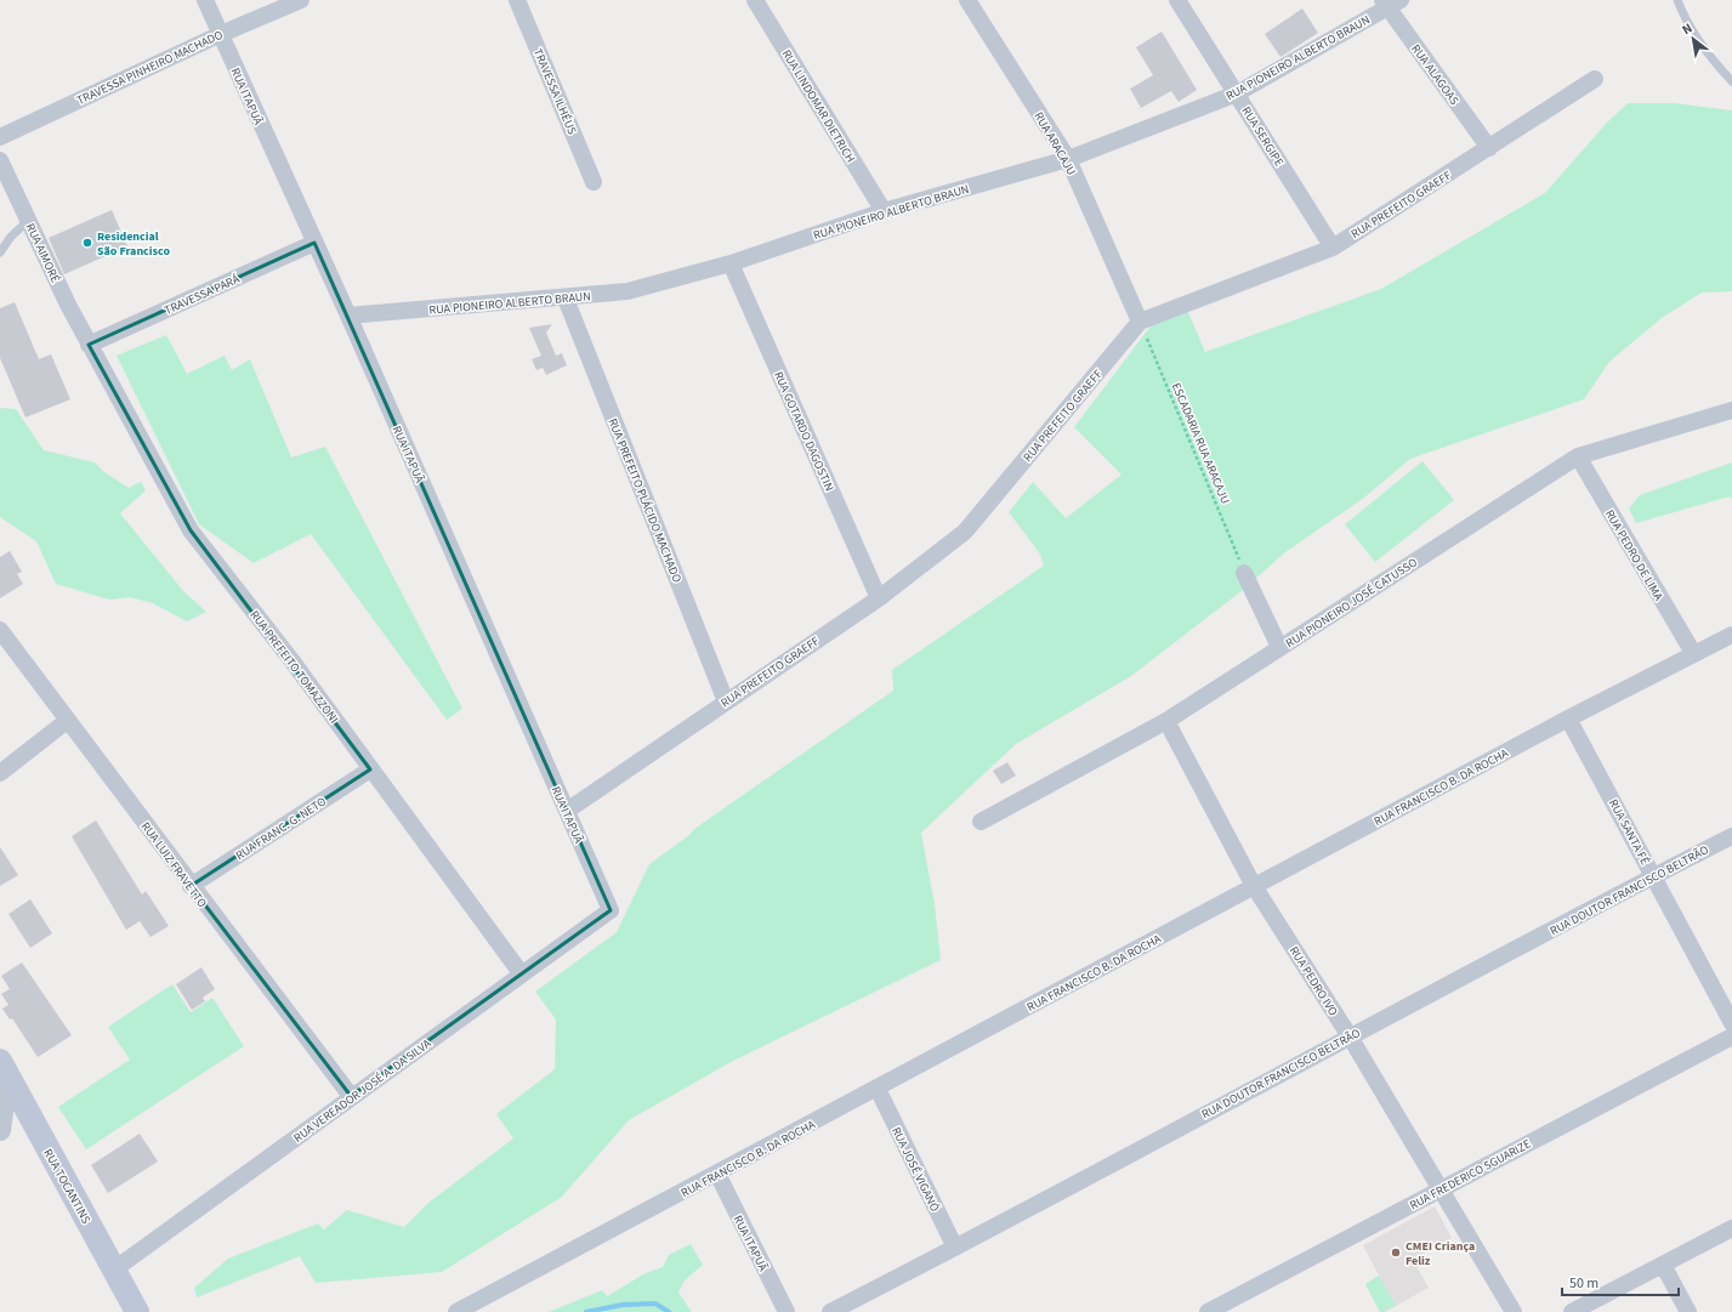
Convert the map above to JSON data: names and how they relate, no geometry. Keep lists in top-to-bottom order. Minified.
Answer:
{"streets":{"main road":["RUA TOCANTINS"],"street":["RUA PIONEIRO ALBERTO BRAUN","TRAVESSA PINHEIRO MACHADO","RUA ALAGOAS","TRAVESSA ILHÉUS","RUA ITAPUÃ","RUA LINDOMAR DIETRICH","RUA SERGIPE","RUA ARACAJU","RUA PREFEITO GRAEFF","RUA AIMORÉ","TRAVESSA PARÁ","RUA GOTARDO DAGOSTIN","RUA PREFEITO PLÁCIDO MACHADO","RUA PEDRO DE LIMA","RUA PIONEIRO JOSÉ CATUSSO","RUA PREFEITO TOMAZZONI","RUA FRANCISCO B. DA ROCHA","RUA FRANC. G. NETO","RUA SANTA FÉ","RUA LUIZ FRAVETTO","RUA DOUTOR FRANCISCO BELTRÃO","RUA PEDRO IVO","RUA VEREADOR JOSÉ A. DA SILVA","RUA JOSÉ VIGANÓ","RUA FREDERICO SGUARIZE"],"path":["ESCADARIA RUA ARACAJU"]},"crossings":[["RUA PIONEIRO ALBERTO BRAUN","RUA ALAGOAS"],["RUA PIONEIRO ALBERTO BRAUN","RUA ITAPUÃ"],["RUA PIONEIRO ALBERTO BRAUN","RUA LINDOMAR DIETRICH"],["RUA PIONEIRO ALBERTO BRAUN","RUA SERGIPE"],["RUA PIONEIRO ALBERTO BRAUN","RUA ARACAJU"],["RUA PIONEIRO ALBERTO BRAUN","RUA GOTARDO DAGOSTIN"],["RUA PIONEIRO ALBERTO BRAUN","RUA PREFEITO PLÁCIDO MACHADO"],["TRAVESSA PINHEIRO MACHADO","RUA ITAPUÃ"],["RUA ALAGOAS","RUA PREFEITO GRAEFF"],["RUA ITAPUÃ","RUA PREFEITO GRAEFF"],["RUA ITAPUÃ","TRAVESSA PARÁ"],["RUA ITAPUÃ","RUA FRANCISCO B. DA ROCHA"],["RUA ITAPUÃ","RUA VEREADOR JOSÉ A. DA SILVA"],["RUA SERGIPE","RUA PREFEITO GRAEFF"],["RUA ARACAJU","RUA PREFEITO GRAEFF"],["RUA ARACAJU","ESCADARIA RUA ARACAJU"],["RUA PREFEITO GRAEFF","RUA GOTARDO DAGOSTIN"],["RUA PREFEITO GRAEFF","ESCADARIA RUA ARACAJU"],["RUA PREFEITO GRAEFF","RUA PREFEITO PLÁCIDO MACHADO"],["RUA AIMORÉ","TRAVESSA PARÁ"],["RUA AIMORÉ","RUA PREFEITO TOMAZZONI"],["TRAVESSA PARÁ","RUA PREFEITO TOMAZZONI"],["RUA PEDRO DE LIMA","RUA PIONEIRO JOSÉ CATUSSO"],["RUA PEDRO DE LIMA","RUA FRANCISCO B. DA ROCHA"],["RUA PIONEIRO JOSÉ CATUSSO","RUA PEDRO IVO"],["RUA PREFEITO TOMAZZONI","RUA FRANC. G. NETO"],["RUA PREFEITO TOMAZZONI","RUA VEREADOR JOSÉ A. DA SILVA"],["RUA FRANCISCO B. DA ROCHA","RUA SANTA FÉ"],["RUA FRANCISCO B. DA ROCHA","RUA PEDRO IVO"],["RUA FRANCISCO B. DA ROCHA","RUA JOSÉ VIGANÓ"],["RUA FRANC. G. NETO","RUA LUIZ FRAVETTO"],["RUA SANTA FÉ","RUA DOUTOR FRANCISCO BELTRÃO"],["RUA LUIZ FRAVETTO","RUA VEREADOR JOSÉ A. DA SILVA"],["RUA DOUTOR FRANCISCO BELTRÃO","RUA PEDRO IVO"],["RUA DOUTOR FRANCISCO BELTRÃO","RUA JOSÉ VIGANÓ"],["RUA PEDRO IVO","RUA FREDERICO SGUARIZE"],["RUA VEREADOR JOSÉ A. DA SILVA","RUA TOCANTINS"]],"places":["Residencial São Francisco","CMEI Criança Feliz"],"scale_bar":"50 m","north":"top left"}
